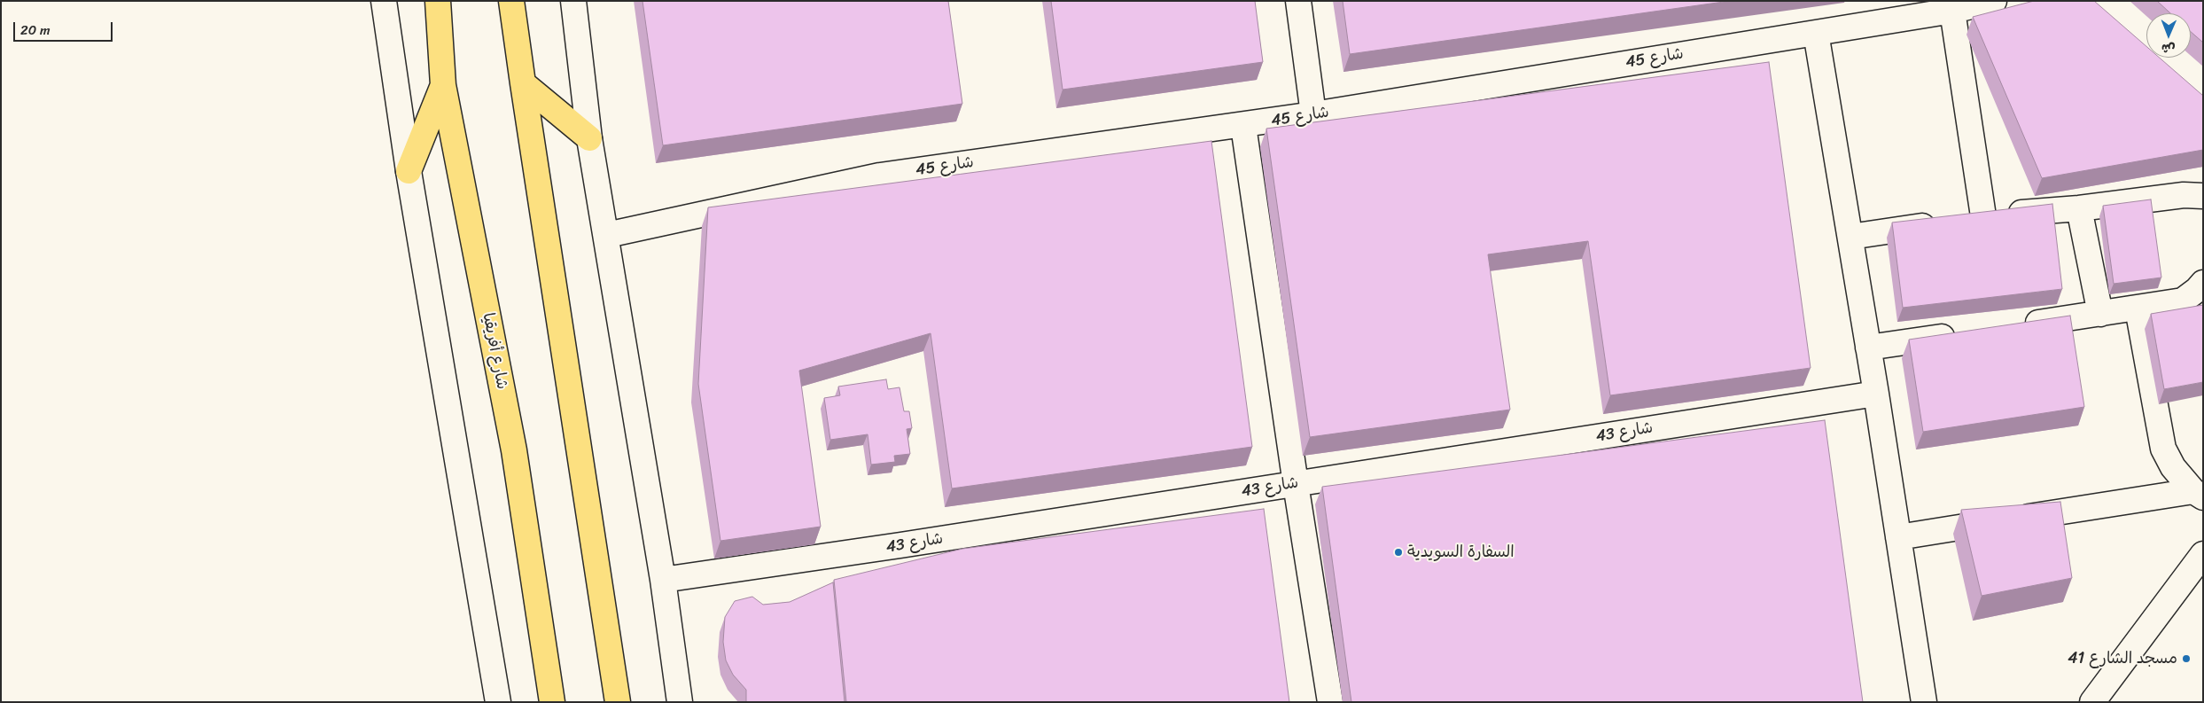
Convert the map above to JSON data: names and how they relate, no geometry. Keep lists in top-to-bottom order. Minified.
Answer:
{"streets":{"highway":["شارع أفريقيا"],"street":["شارع 45","شارع 43"]},"places":["السفارة السويدية","مسجد الشارع 41"],"scale_bar":"20 m","north":"bottom"}
